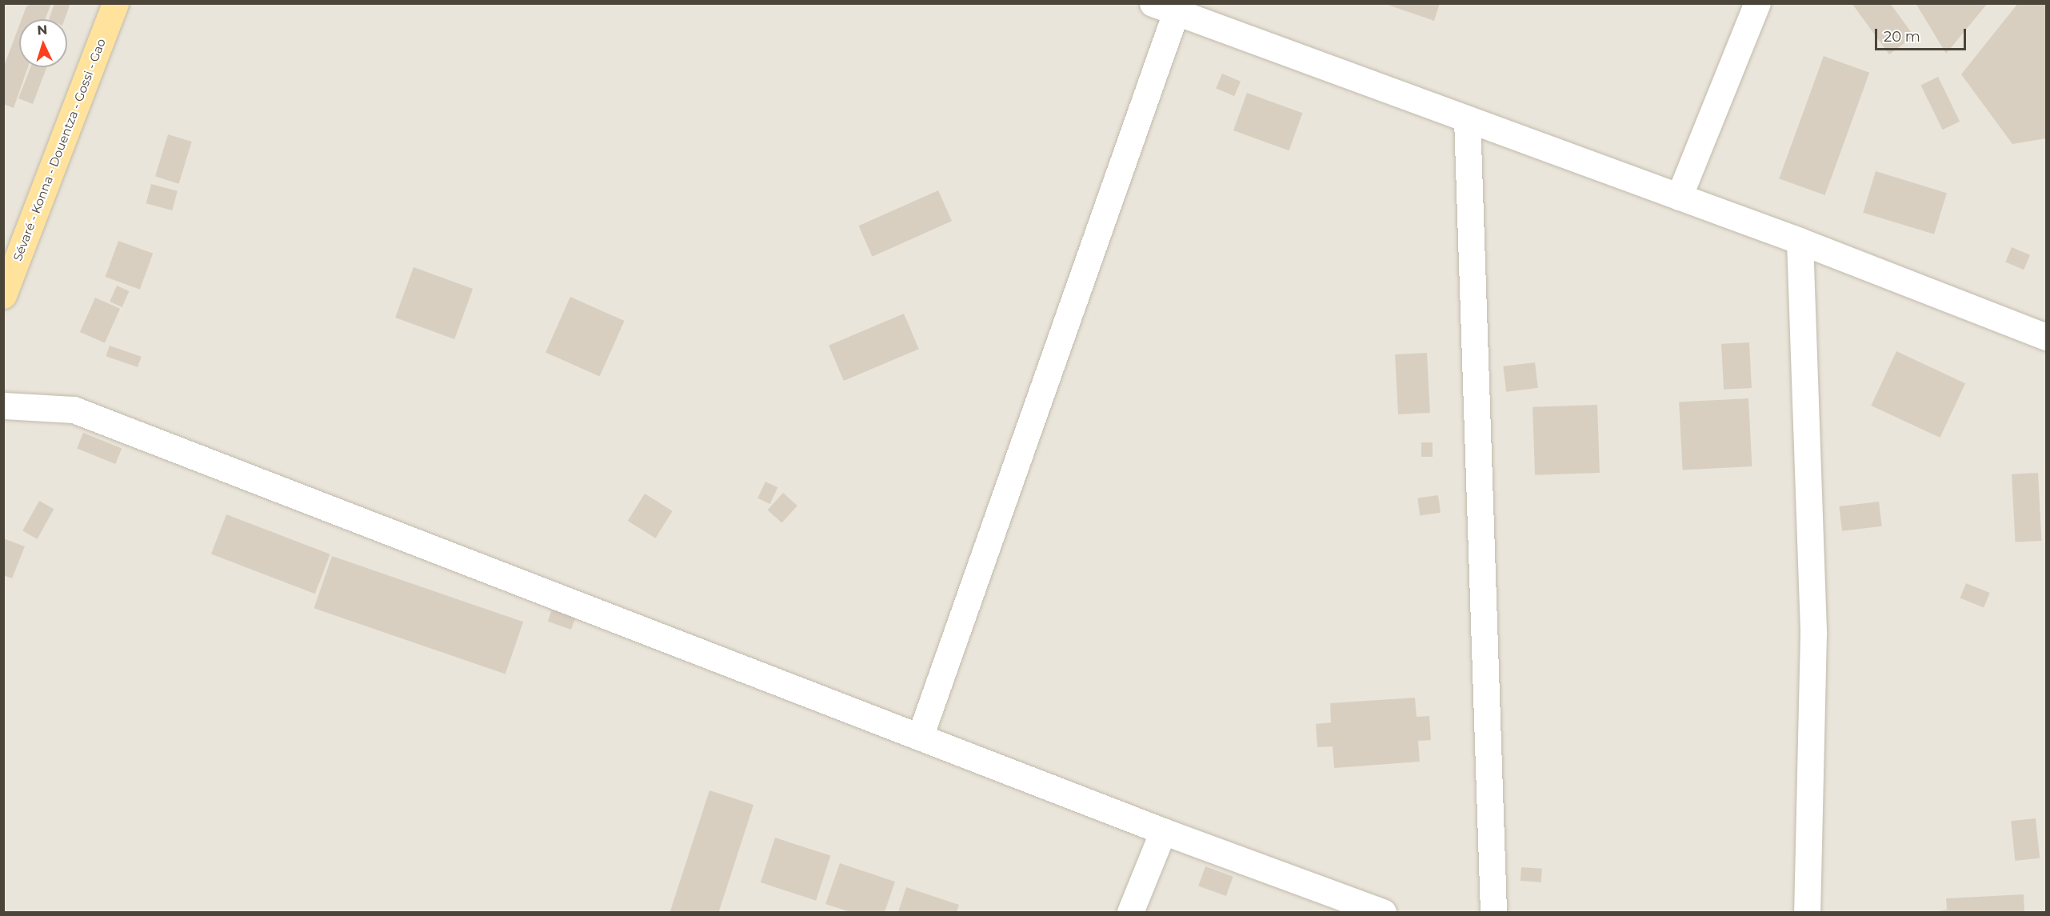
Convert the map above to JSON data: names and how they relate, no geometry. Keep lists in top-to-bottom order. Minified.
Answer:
{"streets":{"main road":["Sévaré - Konna - Douentza - Gossi - Gao"]},"scale_bar":"20 m","north":"top"}
